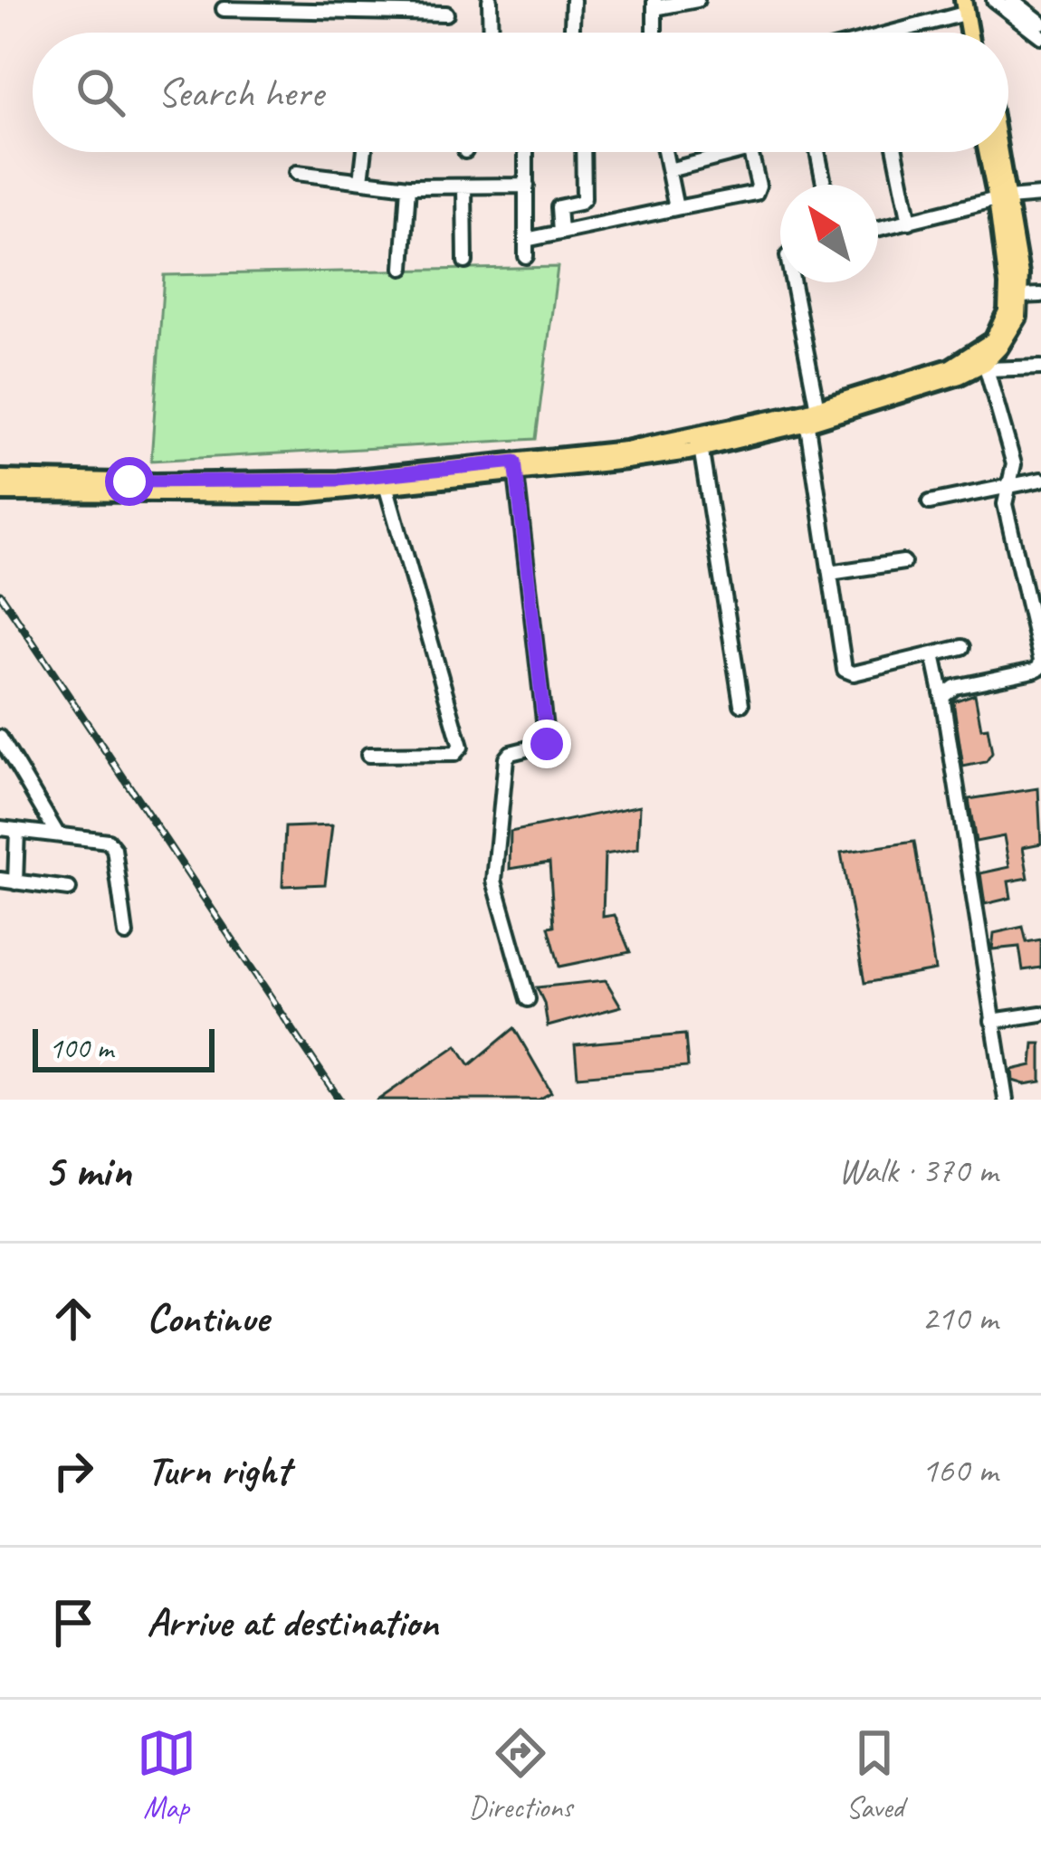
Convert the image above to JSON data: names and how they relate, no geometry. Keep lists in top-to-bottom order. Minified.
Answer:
{"scale_bar":"100 m","north":"top left","page":{"search":"Search here","scale":"100 m","heading":["5 min","Walk · 370 m"],"list":[["Continue","210 m"],["Turn right","160 m"],"Arrive at destination"],"nav":["Map","Directions","Saved"]}}
